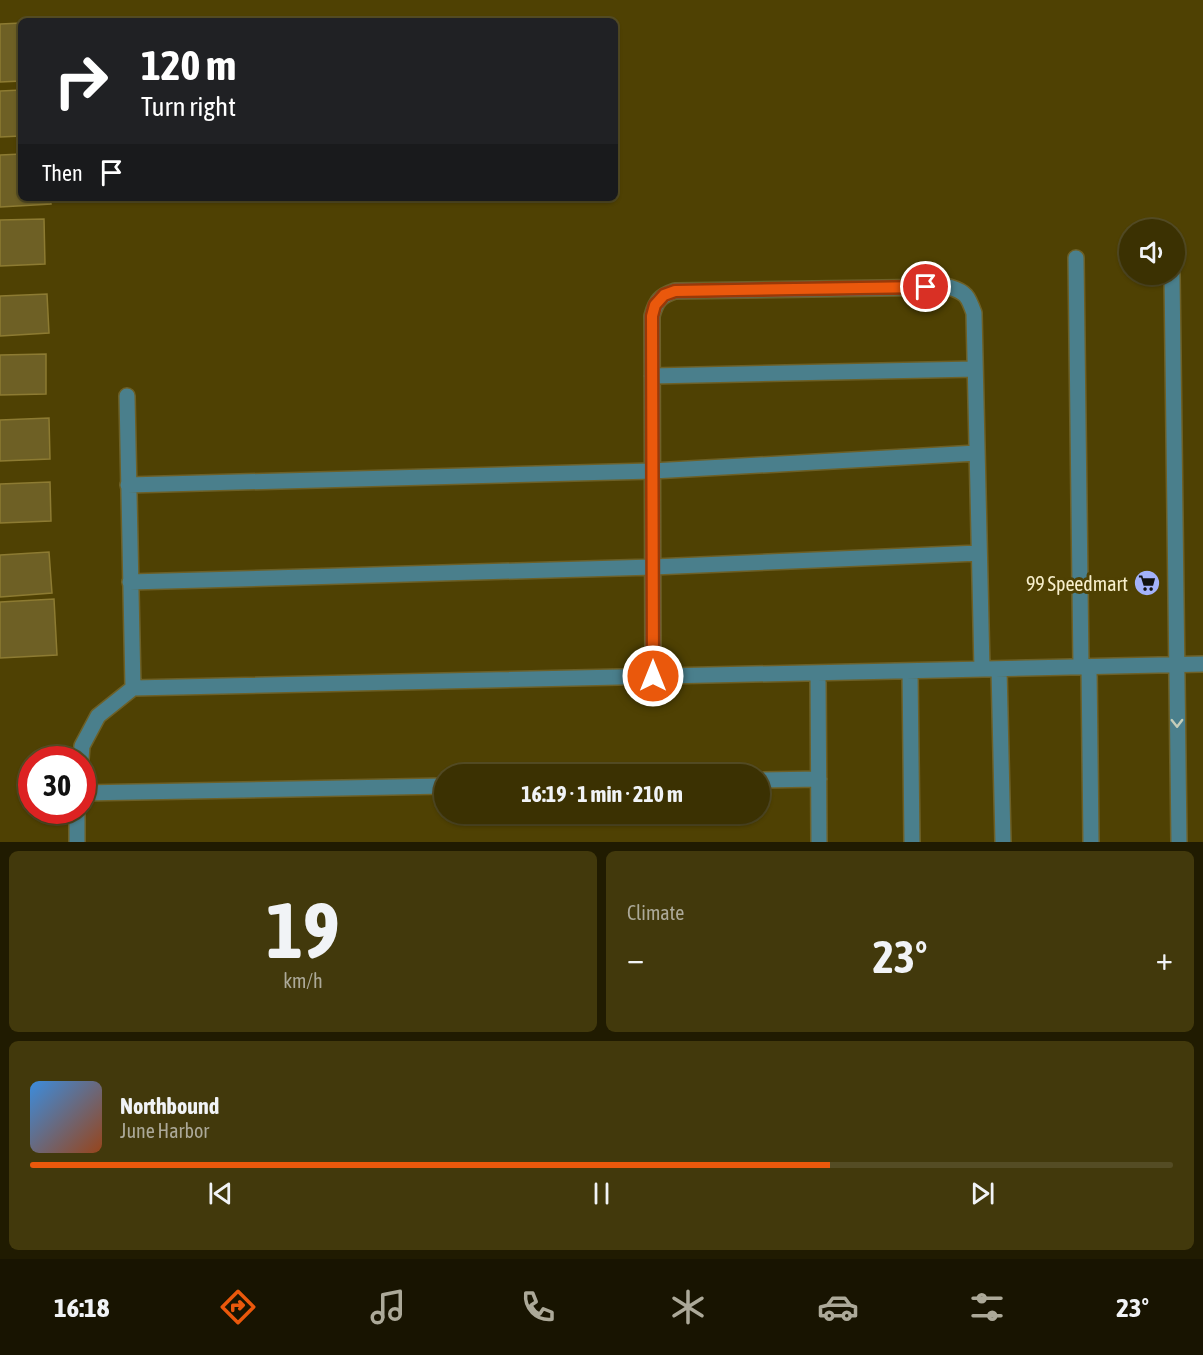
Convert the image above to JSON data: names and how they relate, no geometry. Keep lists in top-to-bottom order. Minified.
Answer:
{"places":{"supermarket":["99 Speedmart"]},"page":{"turn":["120 m","Turn right"],"then":"Then","limit":"30","trip":"16:19 · 1 min · 210 m","tile":[["19","km/h"],"Climate"],"heat":["−","23°","+"],"song":["Northbound","June Harbor"],"tabs":["16:18","23°"]}}
